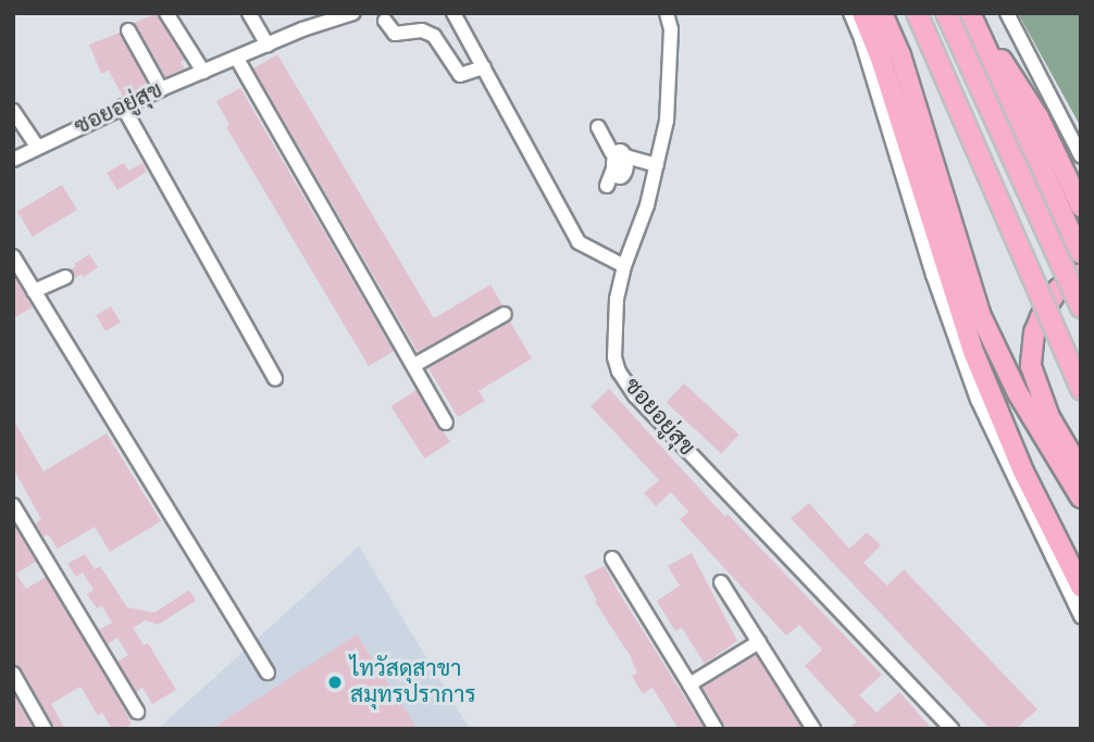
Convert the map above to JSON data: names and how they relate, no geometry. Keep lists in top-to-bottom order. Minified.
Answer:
{"streets":{"street":["ซอยอยู่สุข"]},"places":["ไทวัสดุสาขา สมุทรปราการ"]}
